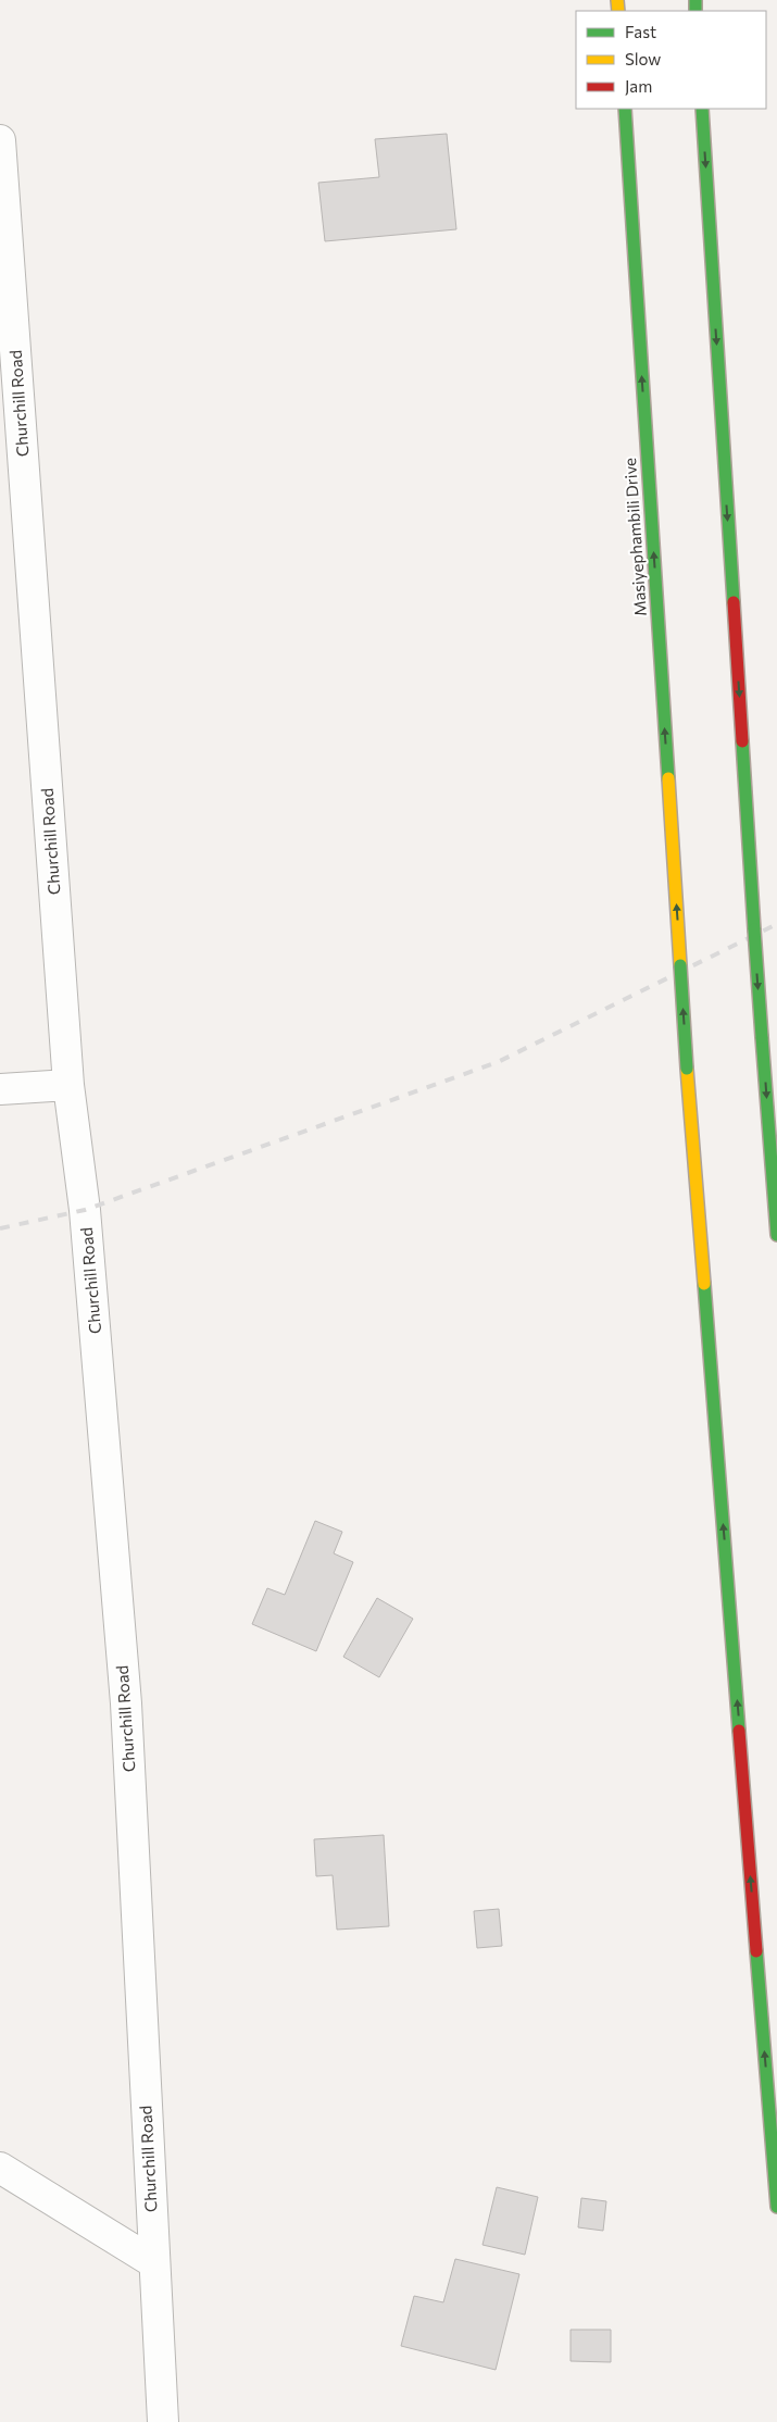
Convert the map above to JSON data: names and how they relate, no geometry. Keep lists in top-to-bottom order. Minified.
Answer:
{"streets":{"main road":["Masiyephambili Drive"],"street":["Churchill Road"]},"legend":["Fast","Slow","Jam"]}
